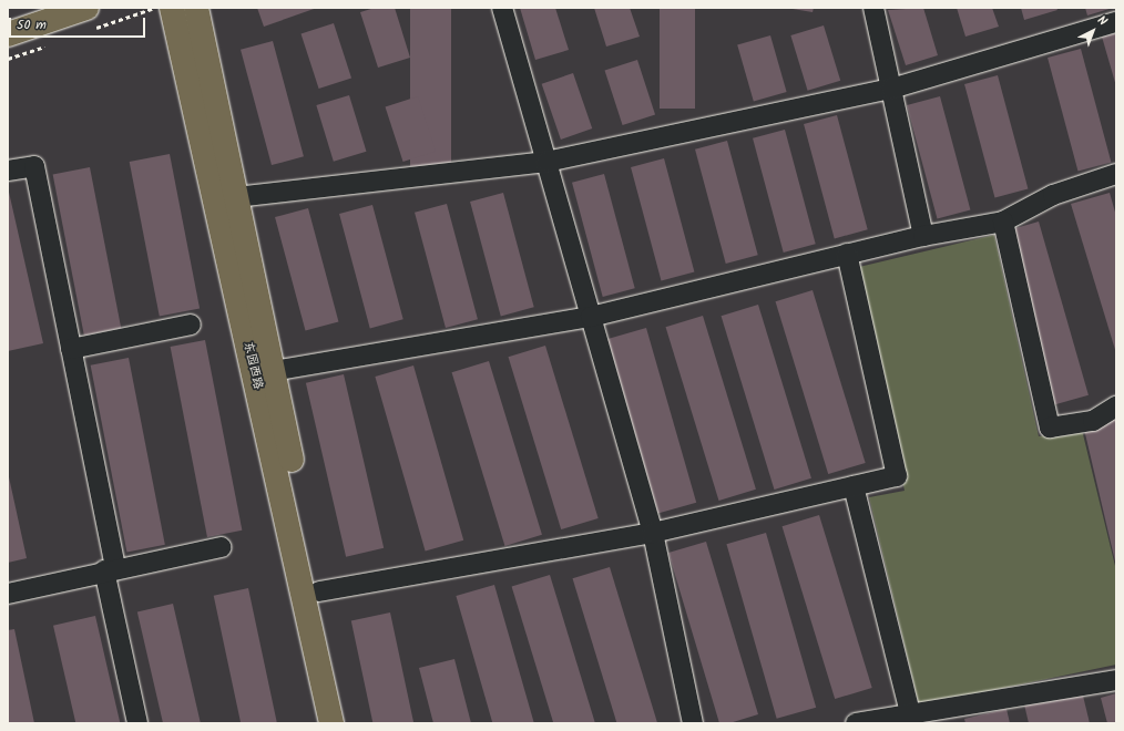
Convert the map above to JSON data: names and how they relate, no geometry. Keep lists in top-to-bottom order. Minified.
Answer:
{"streets":{"main road":["东园西路"]},"scale_bar":"50 m","north":"top right"}
